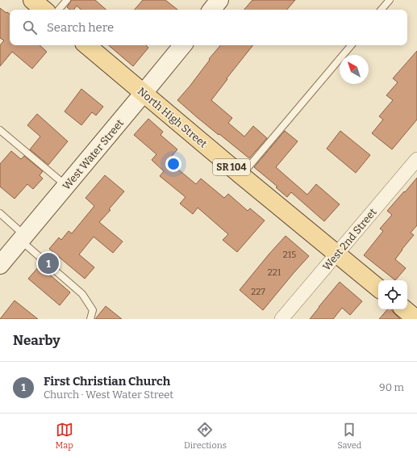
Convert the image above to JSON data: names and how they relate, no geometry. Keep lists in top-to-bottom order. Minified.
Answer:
{"streets":{"main road":["North High Street","SR 104"],"street":["West Water Street","West 2nd Street"]},"crossings":[["North High Street","West Water Street"],["North High Street","West 2nd Street"]],"house_numbers":["215","221","227"],"north":"top left","page":{"search":"Search here","pins":"1","heading":"Nearby","list":[{"mark":"1","name":"First Christian Church","note":"Church · West Water Street","value":"90 m"}],"nav":["Map","Directions","Saved"]}}
